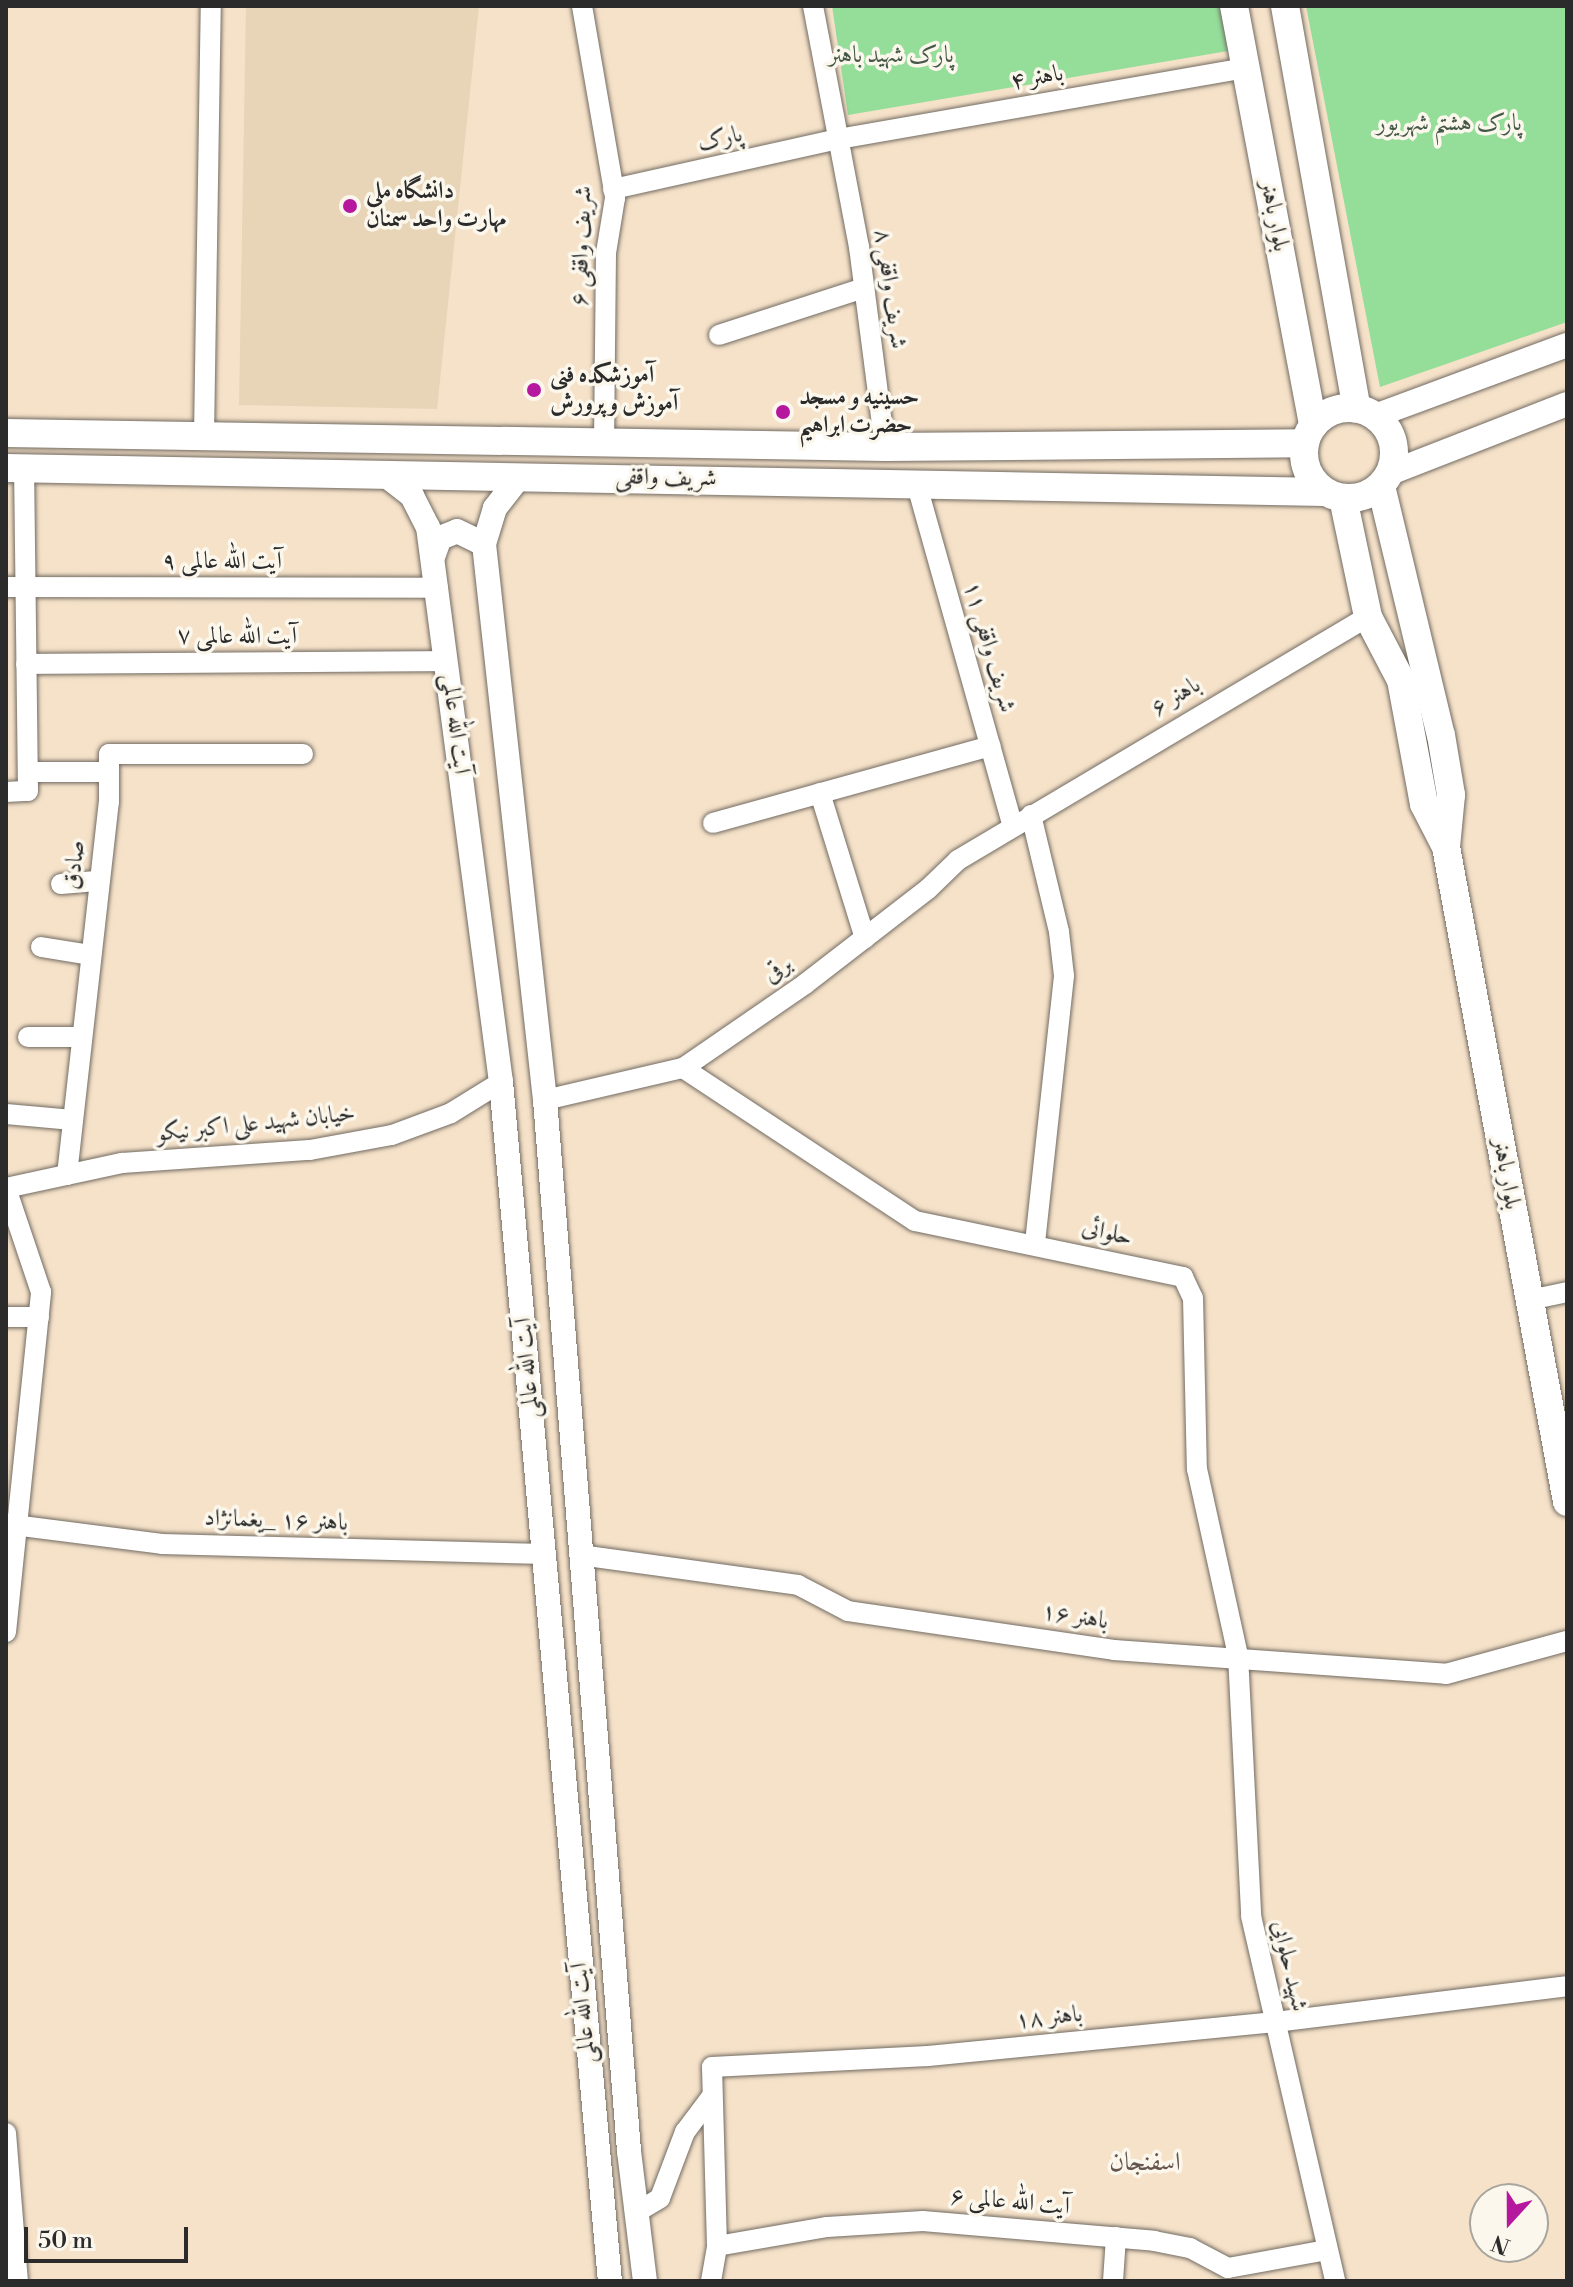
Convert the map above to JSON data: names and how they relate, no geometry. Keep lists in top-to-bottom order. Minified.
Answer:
{"streets":{"main road":["بلوار باهنر","شریف واقفی"],"street":["باهنر ۴","پارک","شریف واقفی ۶","شریف واقفی ۸","آیت الله عالمی ۹","آیت الله عالمی ۷","شریف واقفی ۱۱","باهنر ۶","آیت الله عالمی","صادق","برقی","خیابان شهید علی اکبر نیکو","حلوائی","باهنر ۱۶ _یغمانژاد","باهنر ۱۶","شهید حلوایی","باهنر ۱۸","آیت الله عالمی ۶"]},"crossings":[["باهنر ۴","پارک"],["باهنر ۴","بلوار باهنر"],["باهنر ۴","شریف واقفی ۸"],["پارک","شریف واقفی ۶"],["پارک","شریف واقفی ۸"],["بلوار باهنر","شریف واقفی"],["بلوار باهنر","باهنر ۶"],["شریف واقفی ۶","شریف واقفی"],["شریف واقفی ۸","شریف واقفی"],["شریف واقفی","شریف واقفی ۱۱"],["شریف واقفی","آیت الله عالمی"],["آیت الله عالمی ۹","آیت الله عالمی"],["آیت الله عالمی ۷","آیت الله عالمی"],["شریف واقفی ۱۱","باهنر ۶"],["شریف واقفی ۱۱","برقی"],["باهنر ۶","برقی"],["آیت الله عالمی","برقی"],["آیت الله عالمی","خیابان شهید علی اکبر نیکو"],["آیت الله عالمی","باهنر ۱۶ _یغمانژاد"],["آیت الله عالمی","باهنر ۱۶"],["صادق","خیابان شهید علی اکبر نیکو"],["برقی","حلوائی"],["حلوائی","باهنر ۱۶"],["حلوائی","شهید حلوایی"],["باهنر ۱۶","شهید حلوایی"],["شهید حلوایی","باهنر ۱۸"],["شهید حلوایی","آیت الله عالمی ۶"],["باهنر ۱۸","آیت الله عالمی ۶"]],"districts":["اسفنجان"],"parks":["پارک شهید باهنر","پارک هشتم شهریور"],"places":["دانشگاه ملی مهارت واحد سمنان","آموزشکده فنی آموزش و پرورش","حسینیه و مسجد حضرت ابراهیم"],"scale_bar":"50 m","north":"bottom"}
